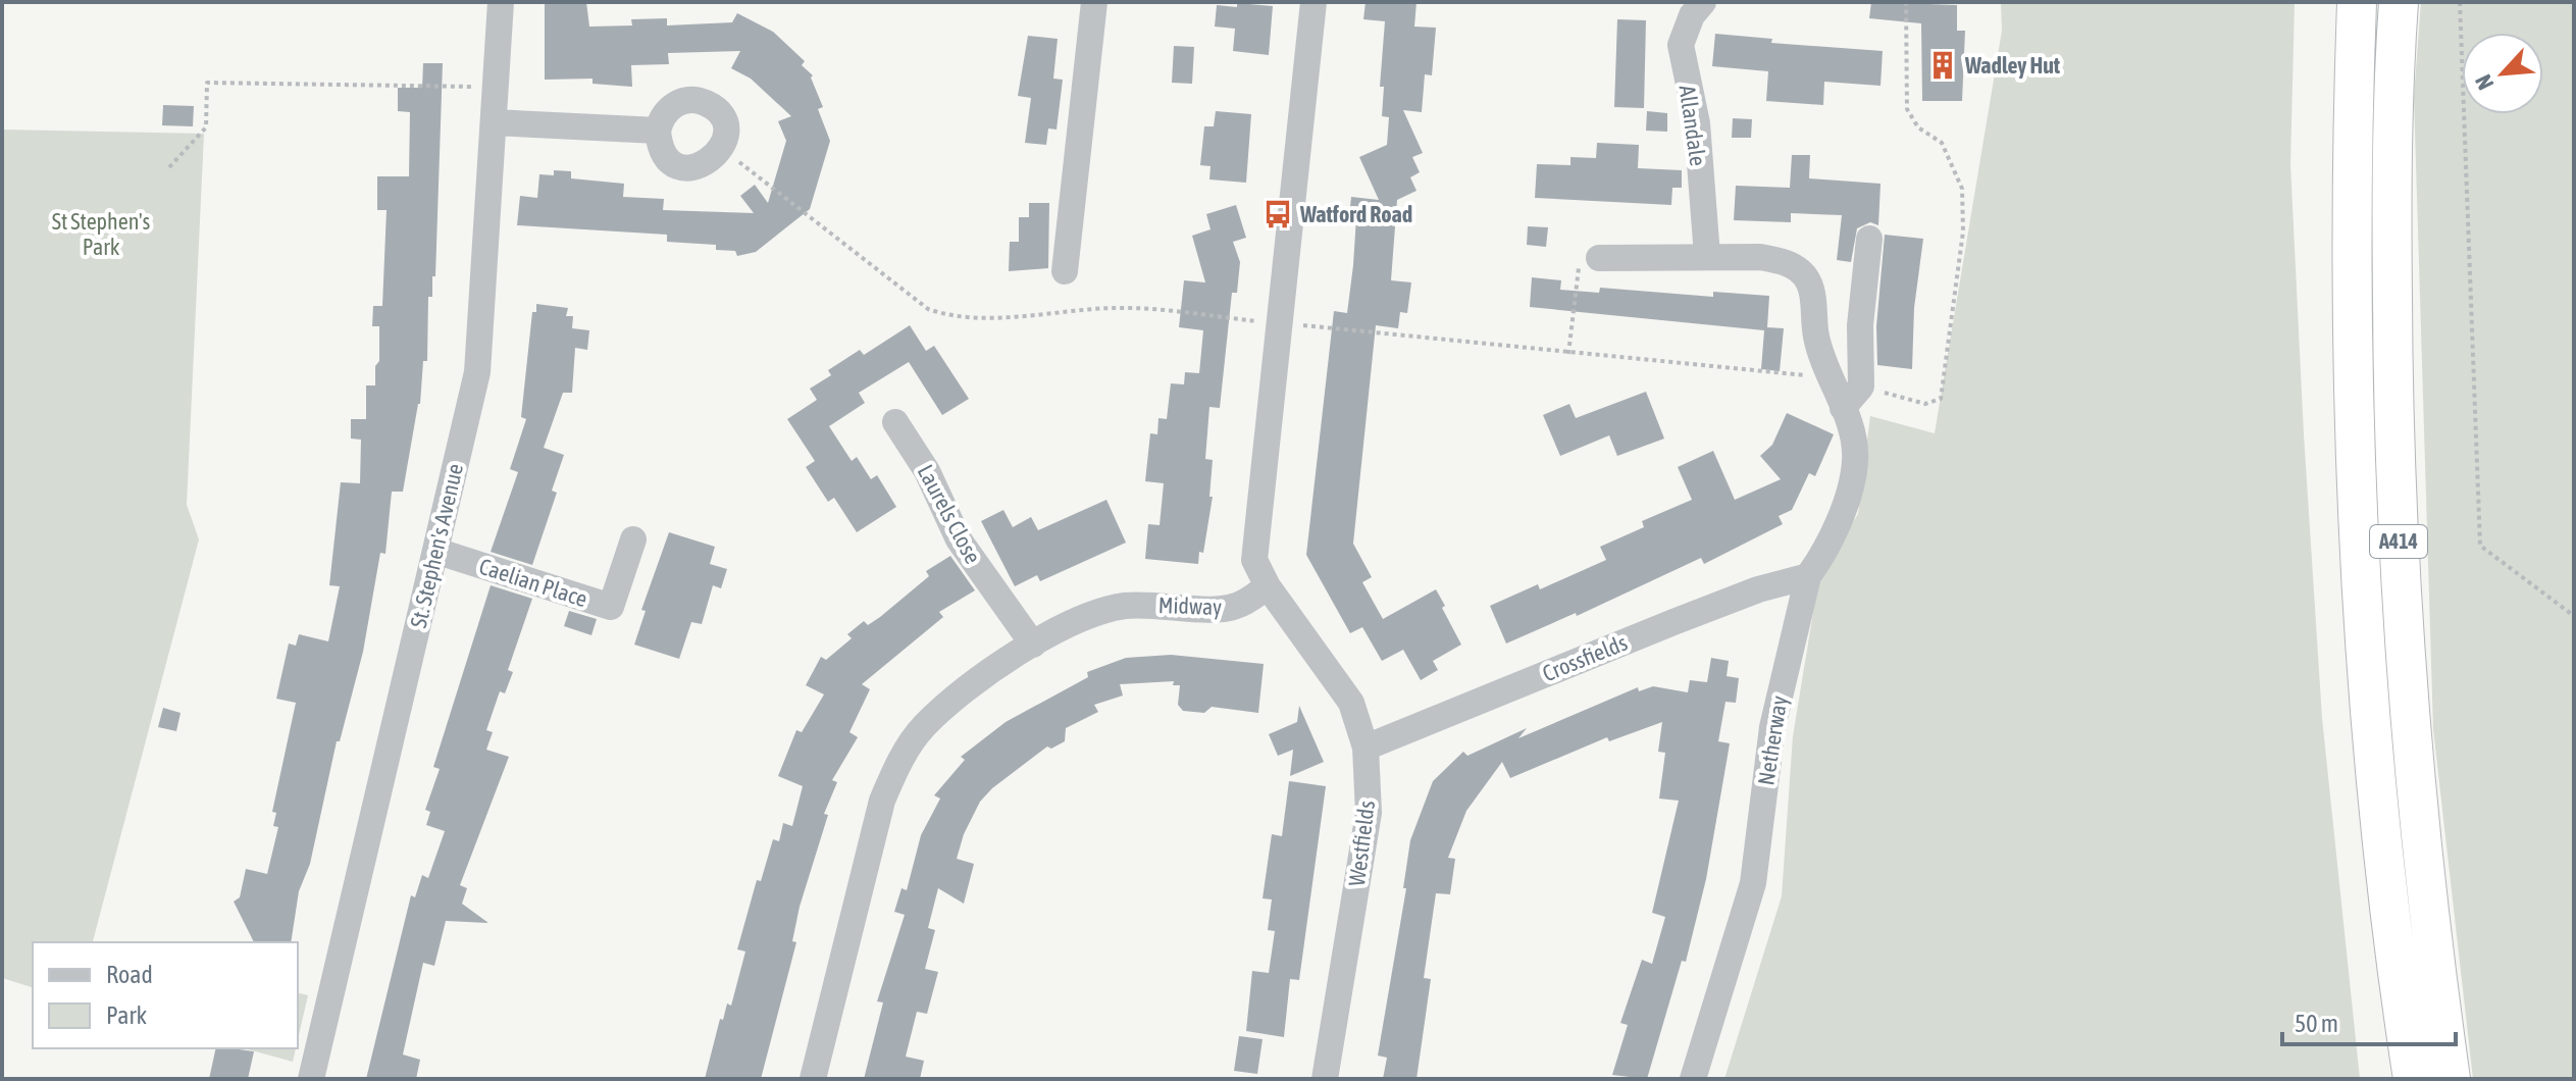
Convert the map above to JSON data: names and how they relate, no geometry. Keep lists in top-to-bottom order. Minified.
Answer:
{"streets":{"highway":["A414"],"street":["Allandale","Laurels Close","St. Stephen's Avenue","Caelian Place","Midway","Crossfields","Netherway","Westfields"]},"crossings":[["Laurels Close","Midway"],["St. Stephen's Avenue","Caelian Place"],["Midway","Westfields"],["Crossfields","Netherway"],["Crossfields","Westfields"]],"parks":["St Stephen's Park"],"places":{"building":["Wadley Hut"],"bus stop":["Watford Road"]},"legend":["Road","Park"],"scale_bar":"50 m","north":"bottom left"}
